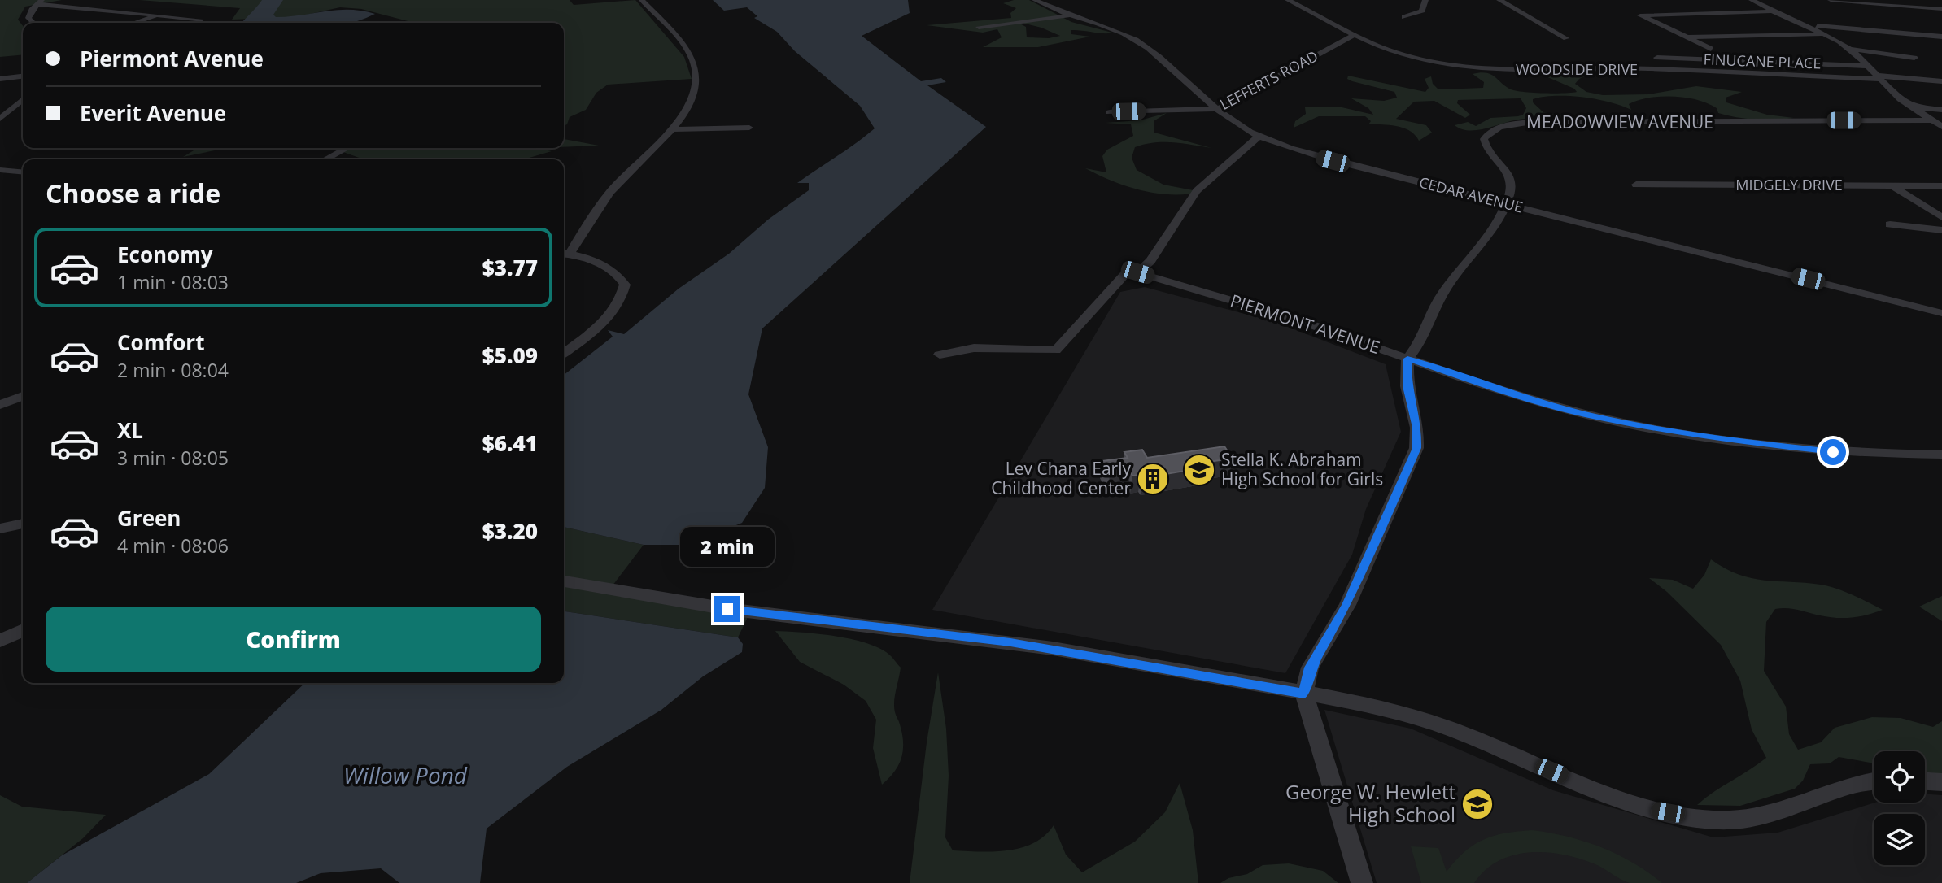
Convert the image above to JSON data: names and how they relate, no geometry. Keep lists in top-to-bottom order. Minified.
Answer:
{"streets":{"street":["FINUCANE PLACE","WOODSIDE DRIVE","LEFFERTS ROAD","MEADOWVIEW AVENUE","MIDGELY DRIVE","CEDAR AVENUE","PIERMONT AVENUE"]},"crossings":[["WOODSIDE DRIVE","LEFFERTS ROAD"],["LEFFERTS ROAD","CEDAR AVENUE"],["MEADOWVIEW AVENUE","CEDAR AVENUE"],["MEADOWVIEW AVENUE","PIERMONT AVENUE"]],"water":["Willow Pond"],"places":{"school or university":["Stella K. Abraham High School for Girls","George W. Hewlett High School"],"building":["Lev Chana Early Childhood Center"]},"page":{"banner":["Piermont Avenue","Everit Avenue"],"heading":"Choose a ride","list":[{"name":"Economy","note":"1 min · 08:03","value":"$3.77"},{"name":"Comfort","note":"2 min · 08:04","value":"$5.09"},{"name":"XL","note":"3 min · 08:05","value":"$6.41"},{"name":"Green","note":"4 min · 08:06","value":"$3.20"}],"bubble":"2 min","buttons":"Confirm"}}
